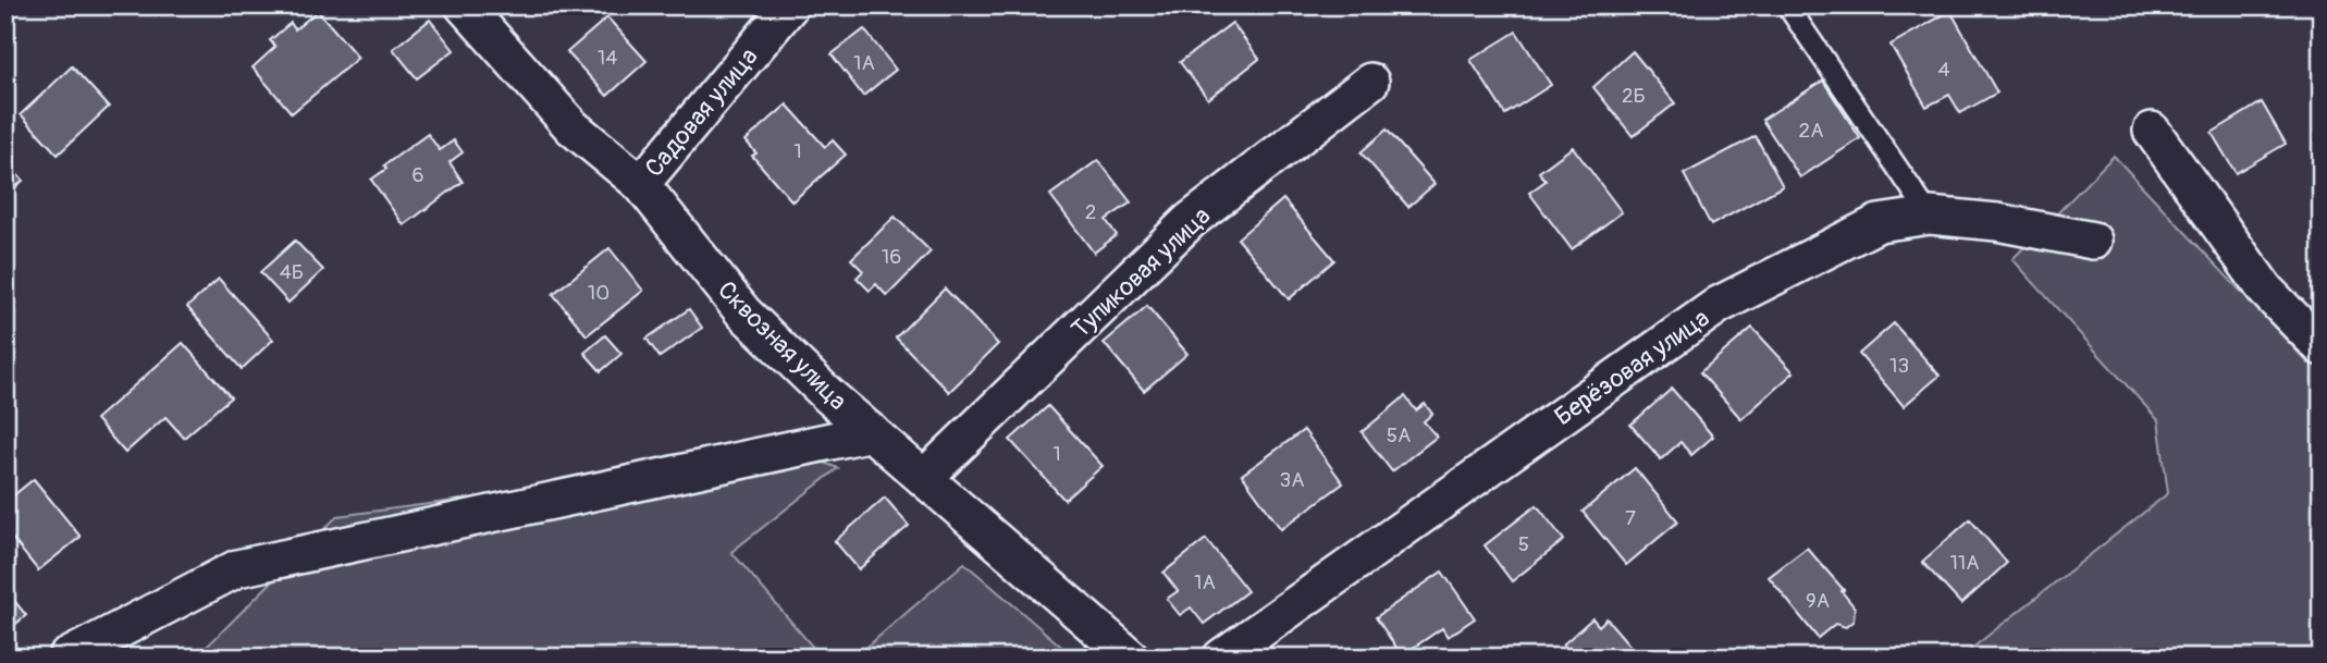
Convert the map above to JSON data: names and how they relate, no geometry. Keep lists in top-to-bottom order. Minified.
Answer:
{"streets":{"street":["Садовая улица","Тупиковая улица","Сквозная улица","Берёзовая улица"]},"crossings":[["Садовая улица","Сквозная улица"],["Тупиковая улица","Сквозная улица"]],"house_numbers":["14","1А","4","2Б","2А","1","6","2","16","4Б","10","13","5А","1","3А","7","5","11А","1А","9А"]}
